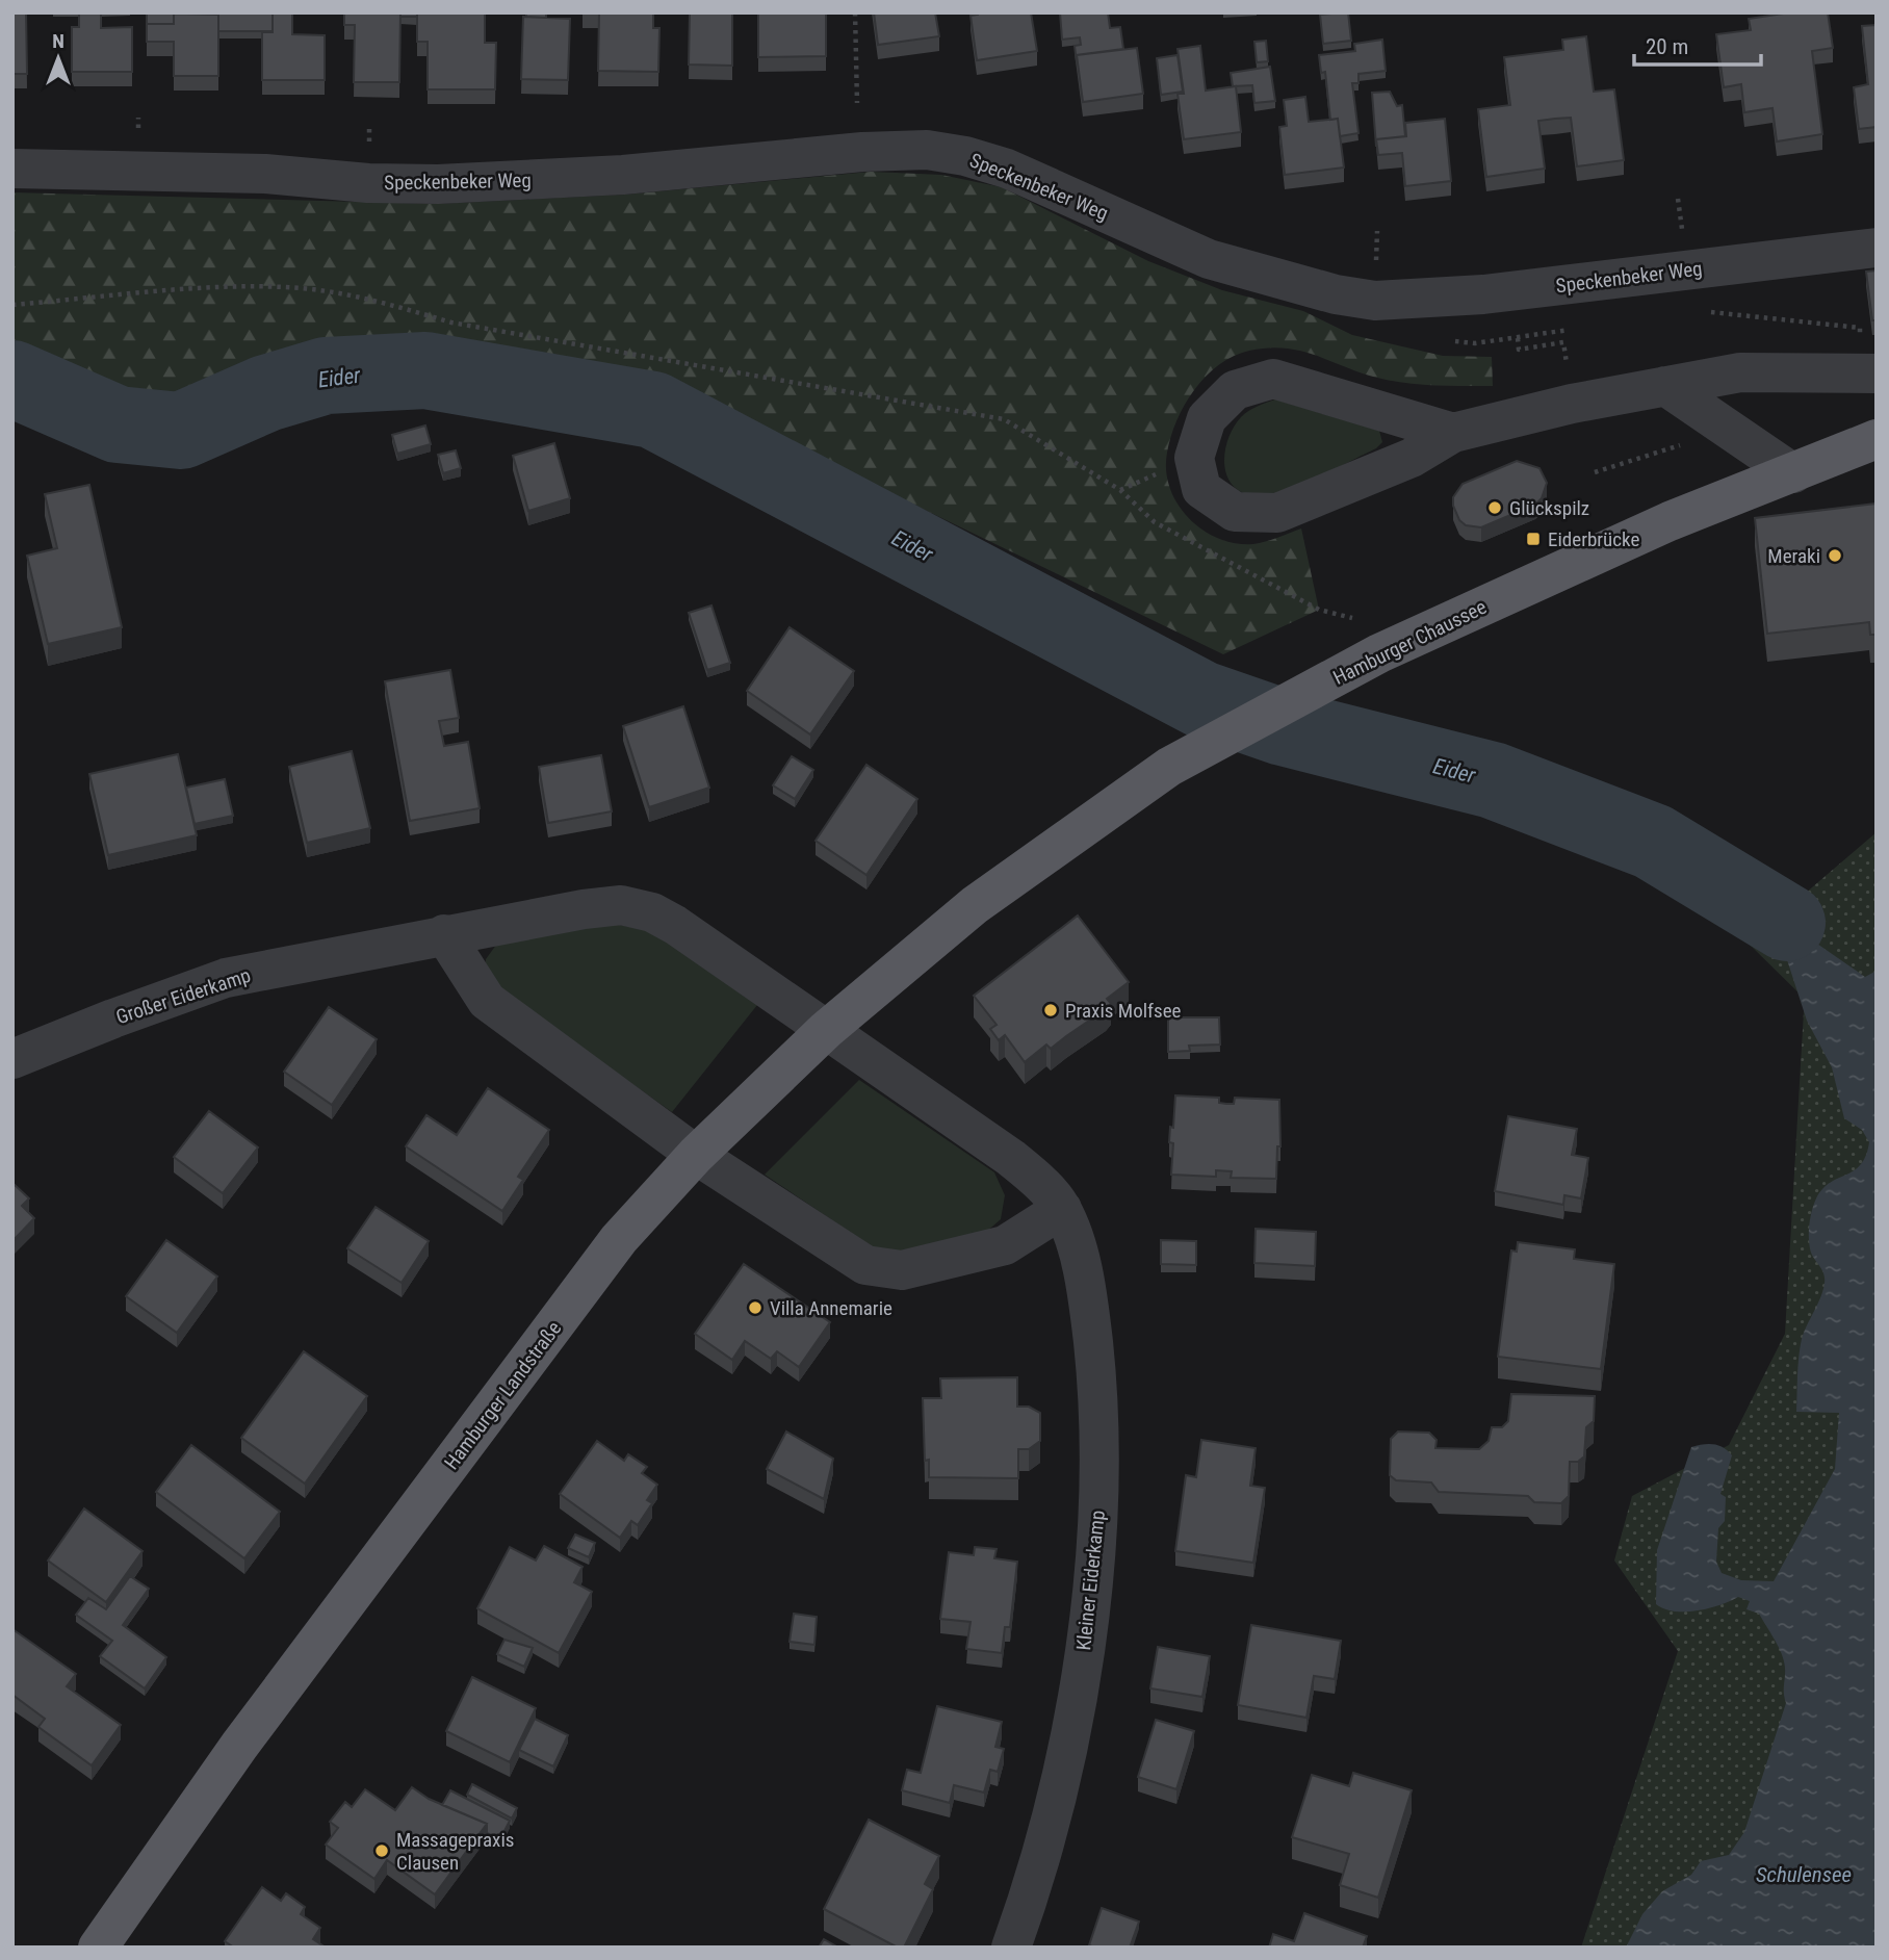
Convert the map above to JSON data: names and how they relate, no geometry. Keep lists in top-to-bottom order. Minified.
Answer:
{"streets":{"main road":["Hamburger Chaussee","Hamburger Landstraße"],"street":["Speckenbeker Weg","Großer Eiderkamp","Kleiner Eiderkamp"]},"crossings":[["Hamburger Chaussee","Hamburger Landstraße"],["Großer Eiderkamp","Hamburger Landstraße"],["Großer Eiderkamp","Kleiner Eiderkamp"],["Hamburger Landstraße","Kleiner Eiderkamp"]],"water":["Eider","Schulensee"],"places":{"other":["Glückspilz","Meraki","Praxis Molfsee","Villa Annemarie","Massagepraxis Clausen"],"transit":["Eiderbrücke"]},"scale_bar":"20 m","north":"top"}
